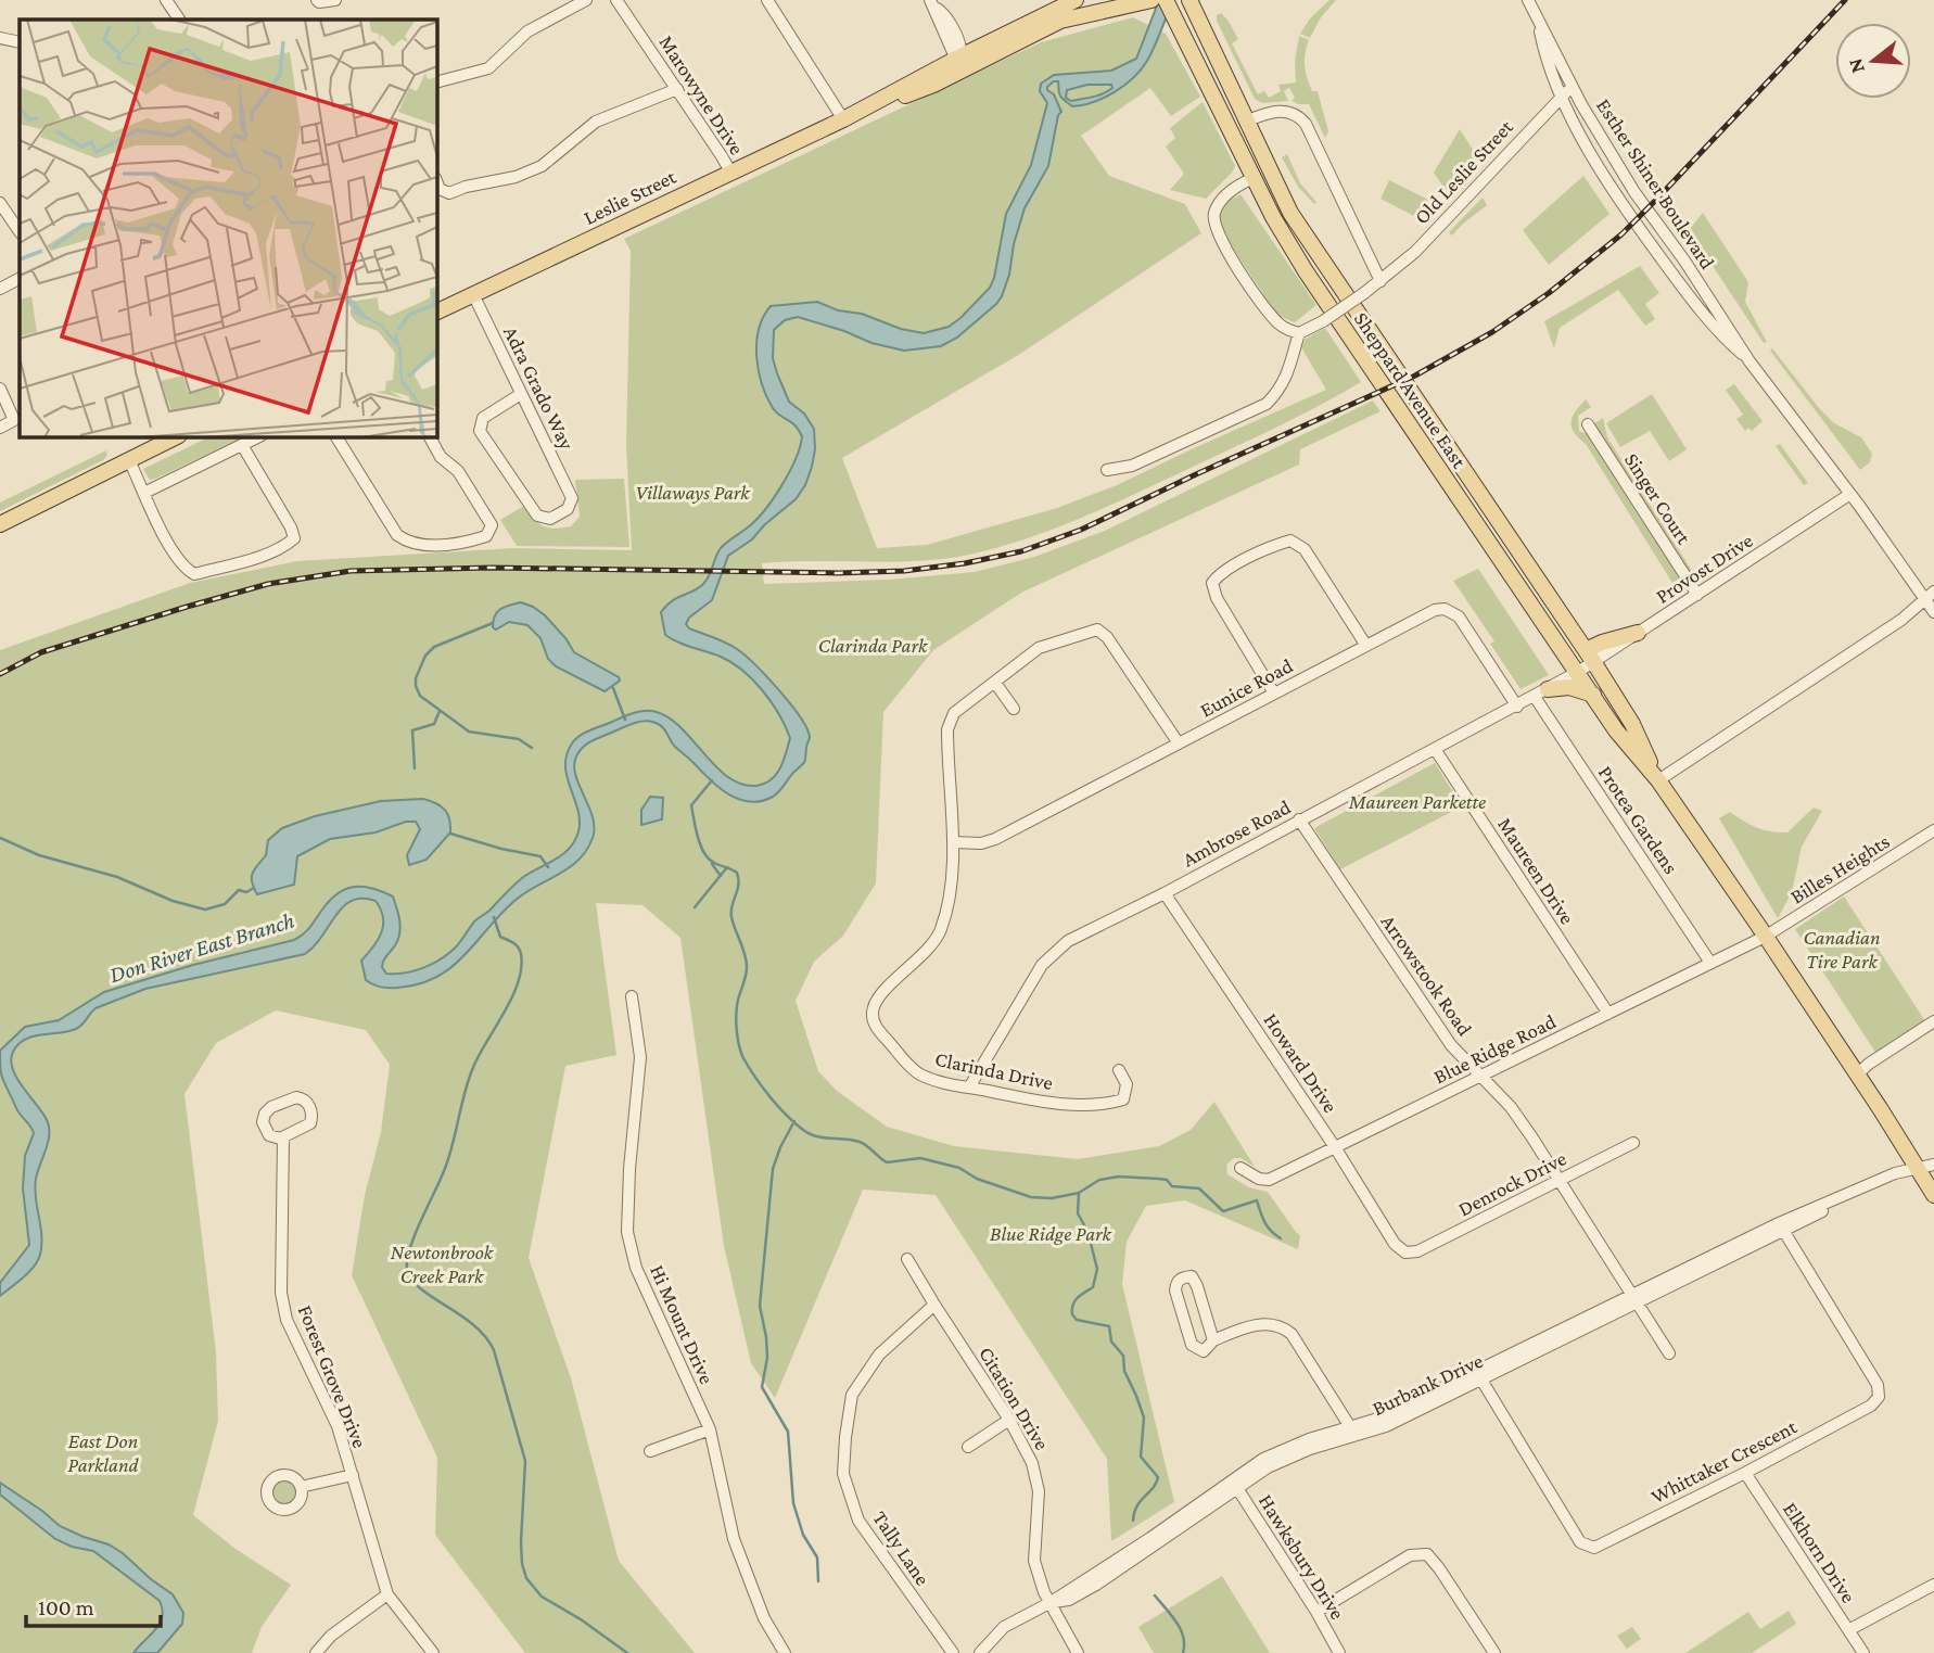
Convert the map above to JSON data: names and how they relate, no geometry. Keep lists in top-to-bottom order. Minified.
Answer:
{"streets":{"main road":["Leslie Street","Sheppard Avenue East"],"street":["Marowyne Drive","Old Leslie Street","Esther Shiner Boulevard","Adra Grado Way","Singer Court","Provost Drive","Eunice Road","Protea Gardens","Ambrose Road","Billes Heights","Maureen Drive","Arrowstook Road","Blue Ridge Road","Howard Drive","Clarinda Drive","Denrock Drive","Hi Mount Drive","Forest Grove Drive","Burbank Drive","Citation Drive","Whittaker Crescent","Tally Lane","Elkhorn Drive","Hawksbury Drive"]},"crossings":[["Marowyne Drive","Leslie Street"],["Old Leslie Street","Esther Shiner Boulevard"],["Esther Shiner Boulevard","Provost Drive"],["Leslie Street","Adra Grado Way"],["Sheppard Avenue East","Ambrose Road"],["Sheppard Avenue East","Billes Heights"],["Sheppard Avenue East","Blue Ridge Road"],["Sheppard Avenue East","Burbank Drive"],["Singer Court","Provost Drive"],["Eunice Road","Ambrose Road"],["Eunice Road","Clarinda Drive"],["Protea Gardens","Ambrose Road"],["Protea Gardens","Blue Ridge Road"],["Ambrose Road","Maureen Drive"],["Ambrose Road","Arrowstook Road"],["Ambrose Road","Howard Drive"],["Ambrose Road","Clarinda Drive"],["Billes Heights","Blue Ridge Road"],["Maureen Drive","Blue Ridge Road"],["Arrowstook Road","Blue Ridge Road"],["Arrowstook Road","Denrock Drive"],["Arrowstook Road","Burbank Drive"],["Blue Ridge Road","Howard Drive"],["Howard Drive","Denrock Drive"],["Burbank Drive","Citation Drive"],["Burbank Drive","Whittaker Crescent"],["Burbank Drive","Hawksbury Drive"],["Citation Drive","Tally Lane"],["Whittaker Crescent","Elkhorn Drive"]],"water":["Don River East Branch"],"parks":["Villaways Park","Clarinda Park","Maureen Parkette","Canadian Tire Park","Blue Ridge Park","Newtonbrook Creek Park","East Don Parkland"],"scale_bar":"100 m","north":"left"}
